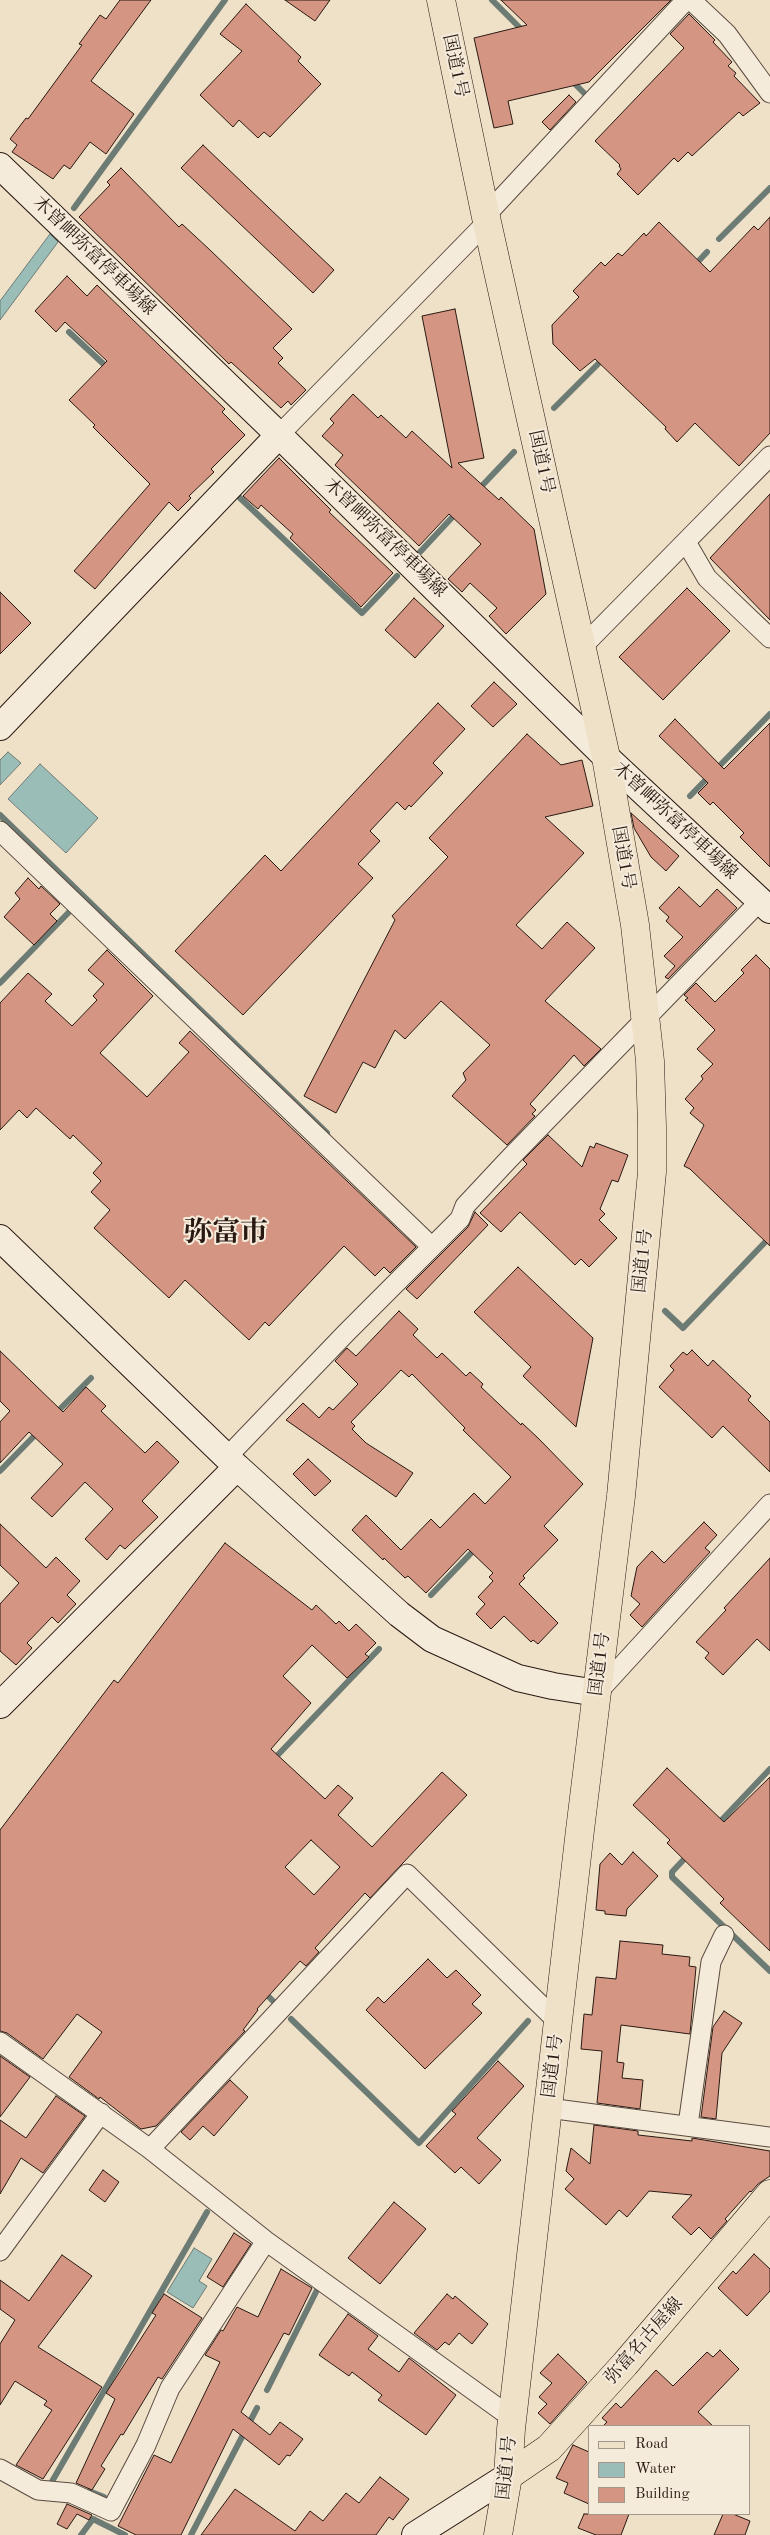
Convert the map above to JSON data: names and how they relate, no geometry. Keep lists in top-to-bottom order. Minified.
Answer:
{"streets":{"main road":["国道1号","弥富名古屋線"],"street":["木曽岬弥富停車場線"]},"crossings":[["国道1号","木曽岬弥富停車場線"],["国道1号","弥富名古屋線"]],"districts":["弥富市"],"legend":["Road","Water","Building"]}
